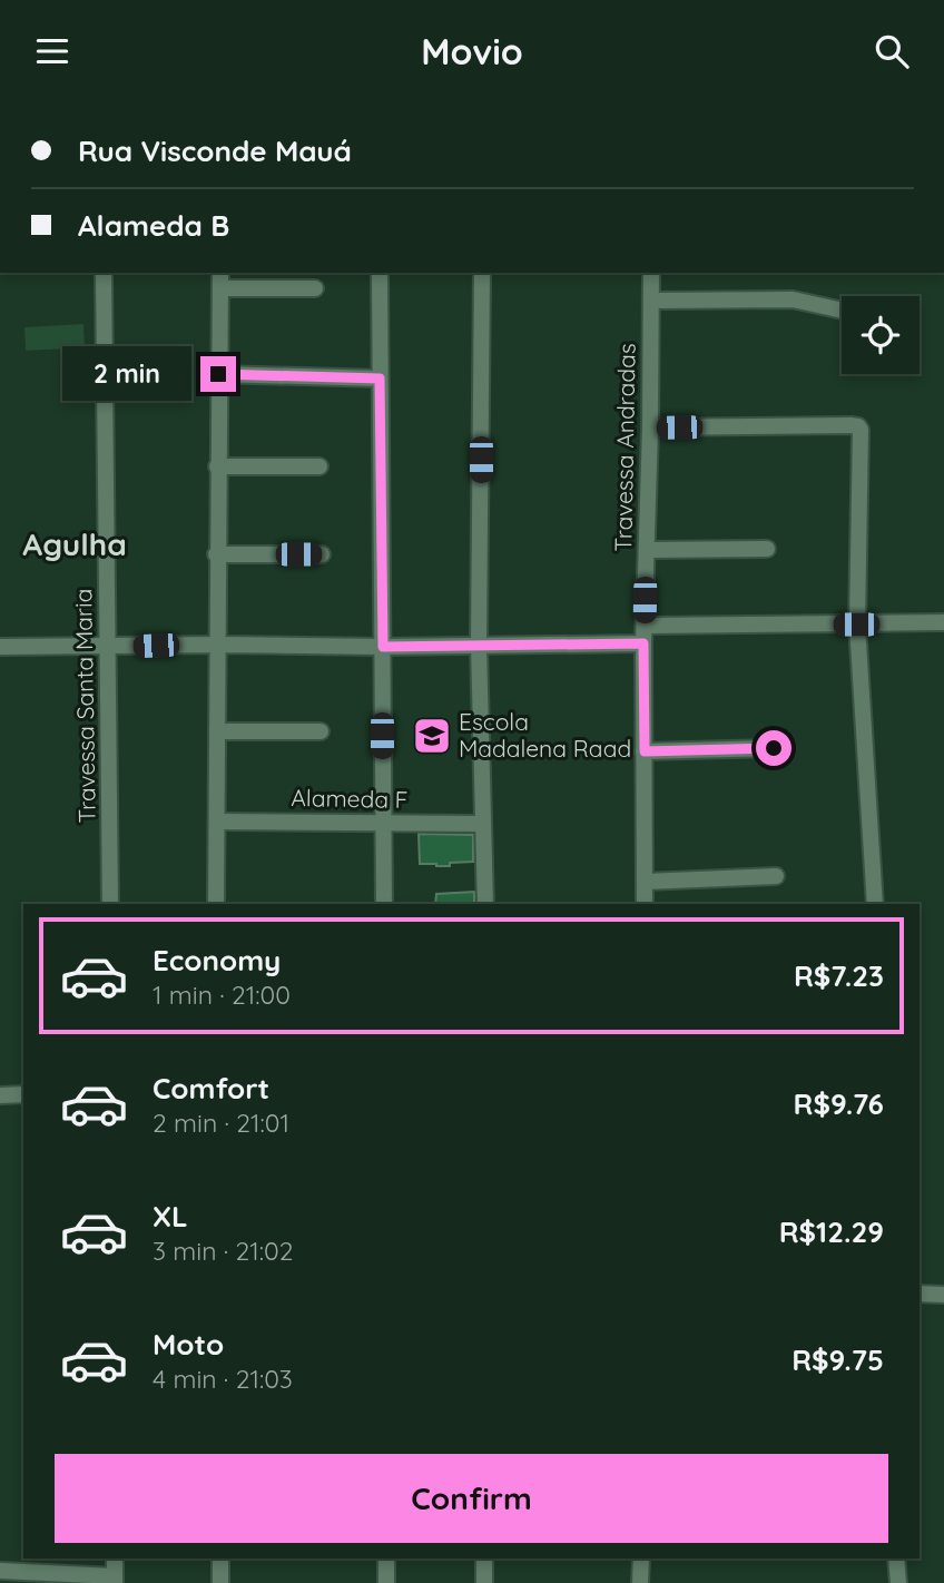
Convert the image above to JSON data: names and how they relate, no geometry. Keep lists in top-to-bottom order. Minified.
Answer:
{"streets":{"street":["Travessa Andradas","Travessa Santa Maria","Alameda F"]},"districts":["Agulha"],"places":{"school or university":["Escola Madalena Raad"]},"page":{"header":"Movio","banner":["Rua Visconde Mauá","Alameda B"],"bubble":"2 min","list":[{"name":"Economy","note":"1 min · 21:00","value":"R$7.23"},{"name":"Comfort","note":"2 min · 21:01","value":"R$9.76"},{"name":"XL","note":"3 min · 21:02","value":"R$12.29"},{"name":"Moto","note":"4 min · 21:03","value":"R$9.75"}],"buttons":"Confirm"}}
